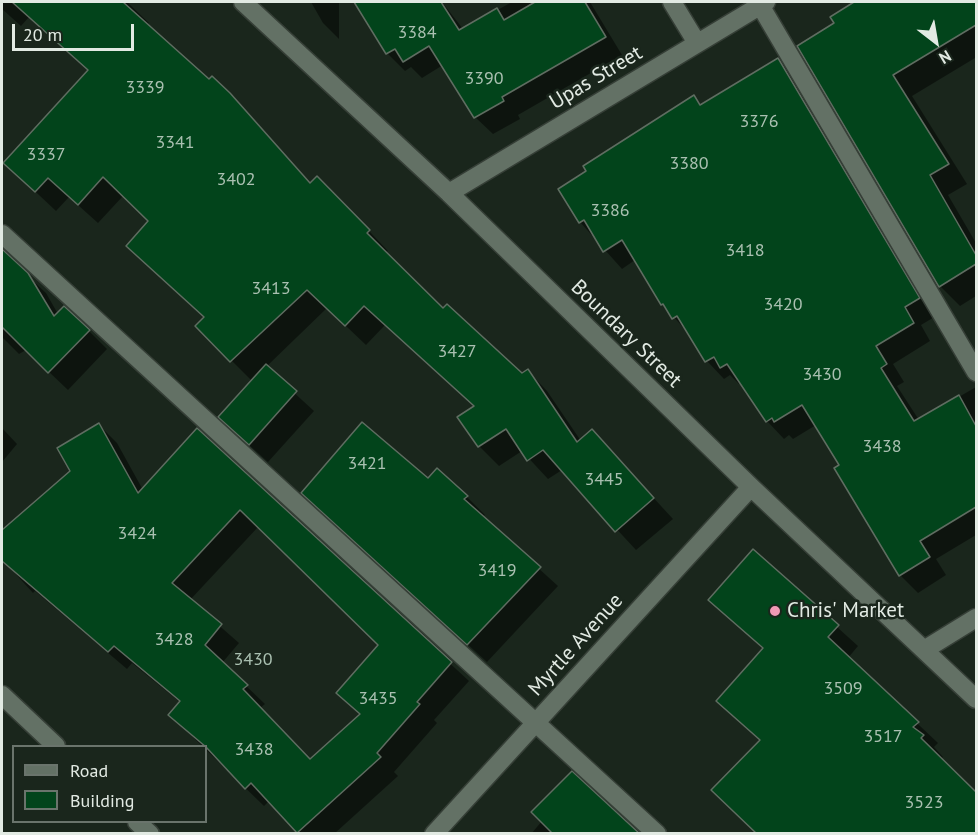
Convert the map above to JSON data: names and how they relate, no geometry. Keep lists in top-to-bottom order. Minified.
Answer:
{"streets":{"street":["Upas Street","Boundary Street","Myrtle Avenue"]},"crossings":[["Upas Street","Boundary Street"],["Boundary Street","Myrtle Avenue"]],"places":["Chris' Market"],"house_numbers":["3384","3390","3339","3376","3341","3337","3380","3402","3386","3418","3413","3420","3427","3430","3438","3421","3445","3424","3419","3428","3430","3509","3435","3517","3438","3523"],"legend":["Road","Building"],"scale_bar":"20 m","north":"bottom right"}
